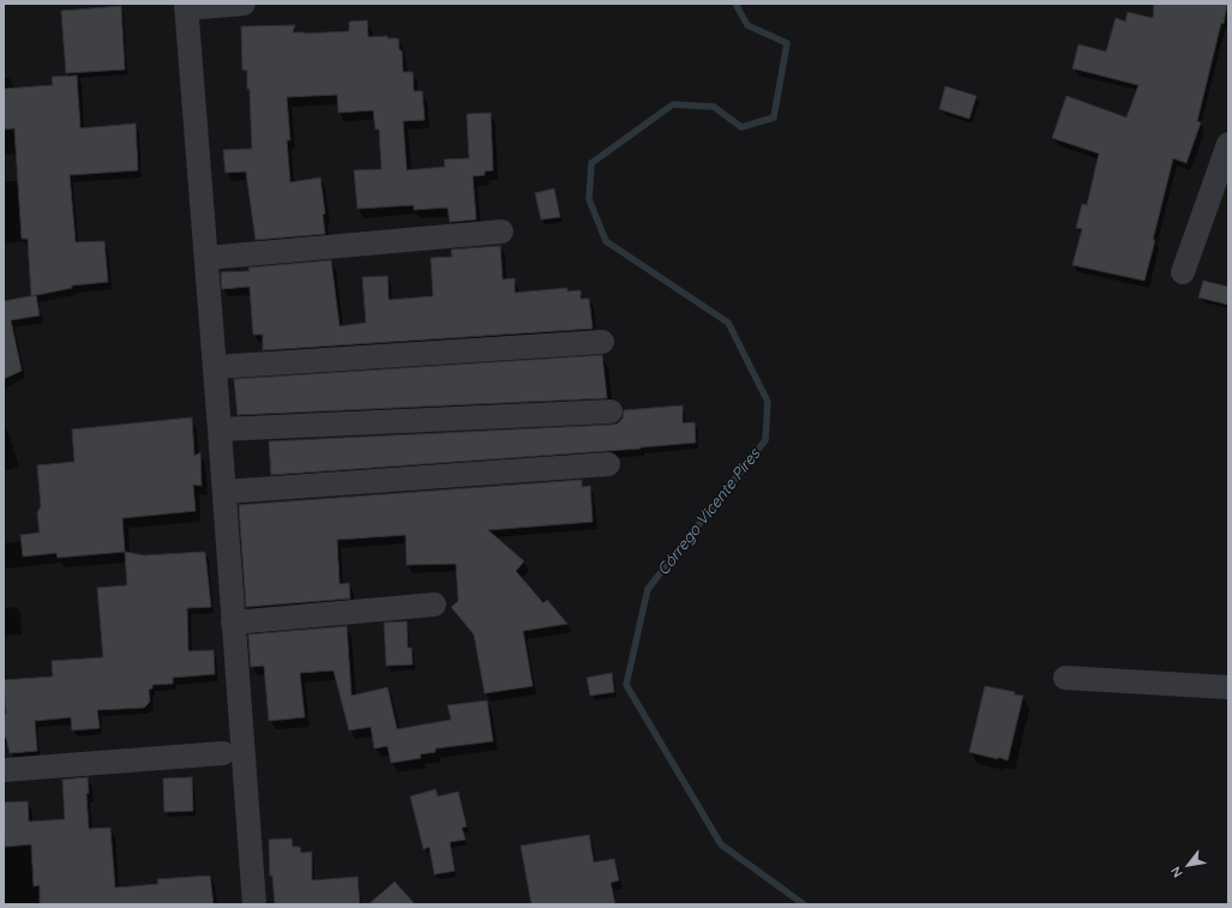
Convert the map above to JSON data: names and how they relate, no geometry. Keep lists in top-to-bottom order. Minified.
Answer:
{"water":["Córrego Vicente Pires"],"north":"bottom left"}
